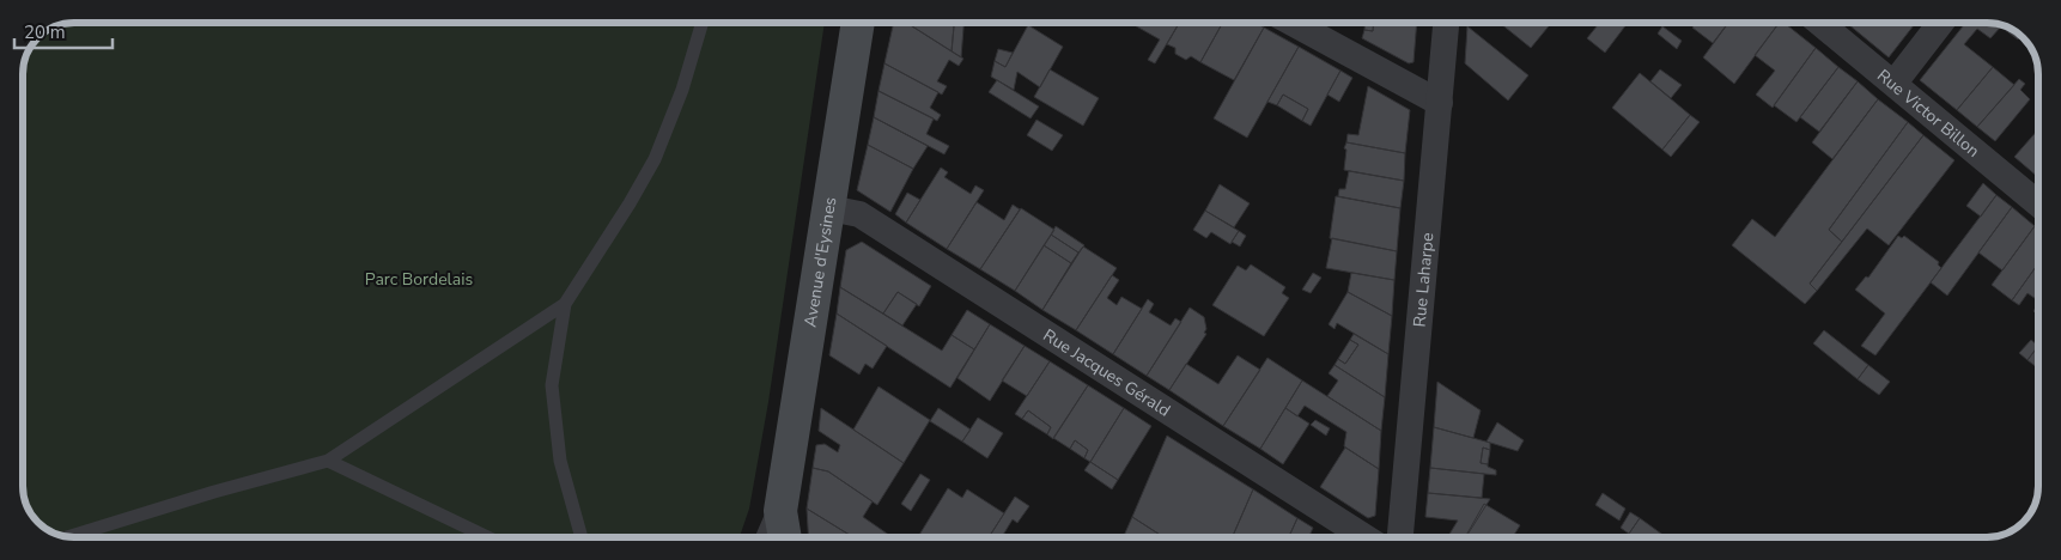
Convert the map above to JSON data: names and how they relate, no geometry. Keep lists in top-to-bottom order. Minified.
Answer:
{"streets":{"street":["Rue Victor Billon","Avenue d'Eysines","Rue Laharpe","Rue Jacques Gérald"]},"crossings":[["Avenue d'Eysines","Rue Jacques Gérald"]],"parks":["Parc Bordelais"],"scale_bar":"20 m"}
